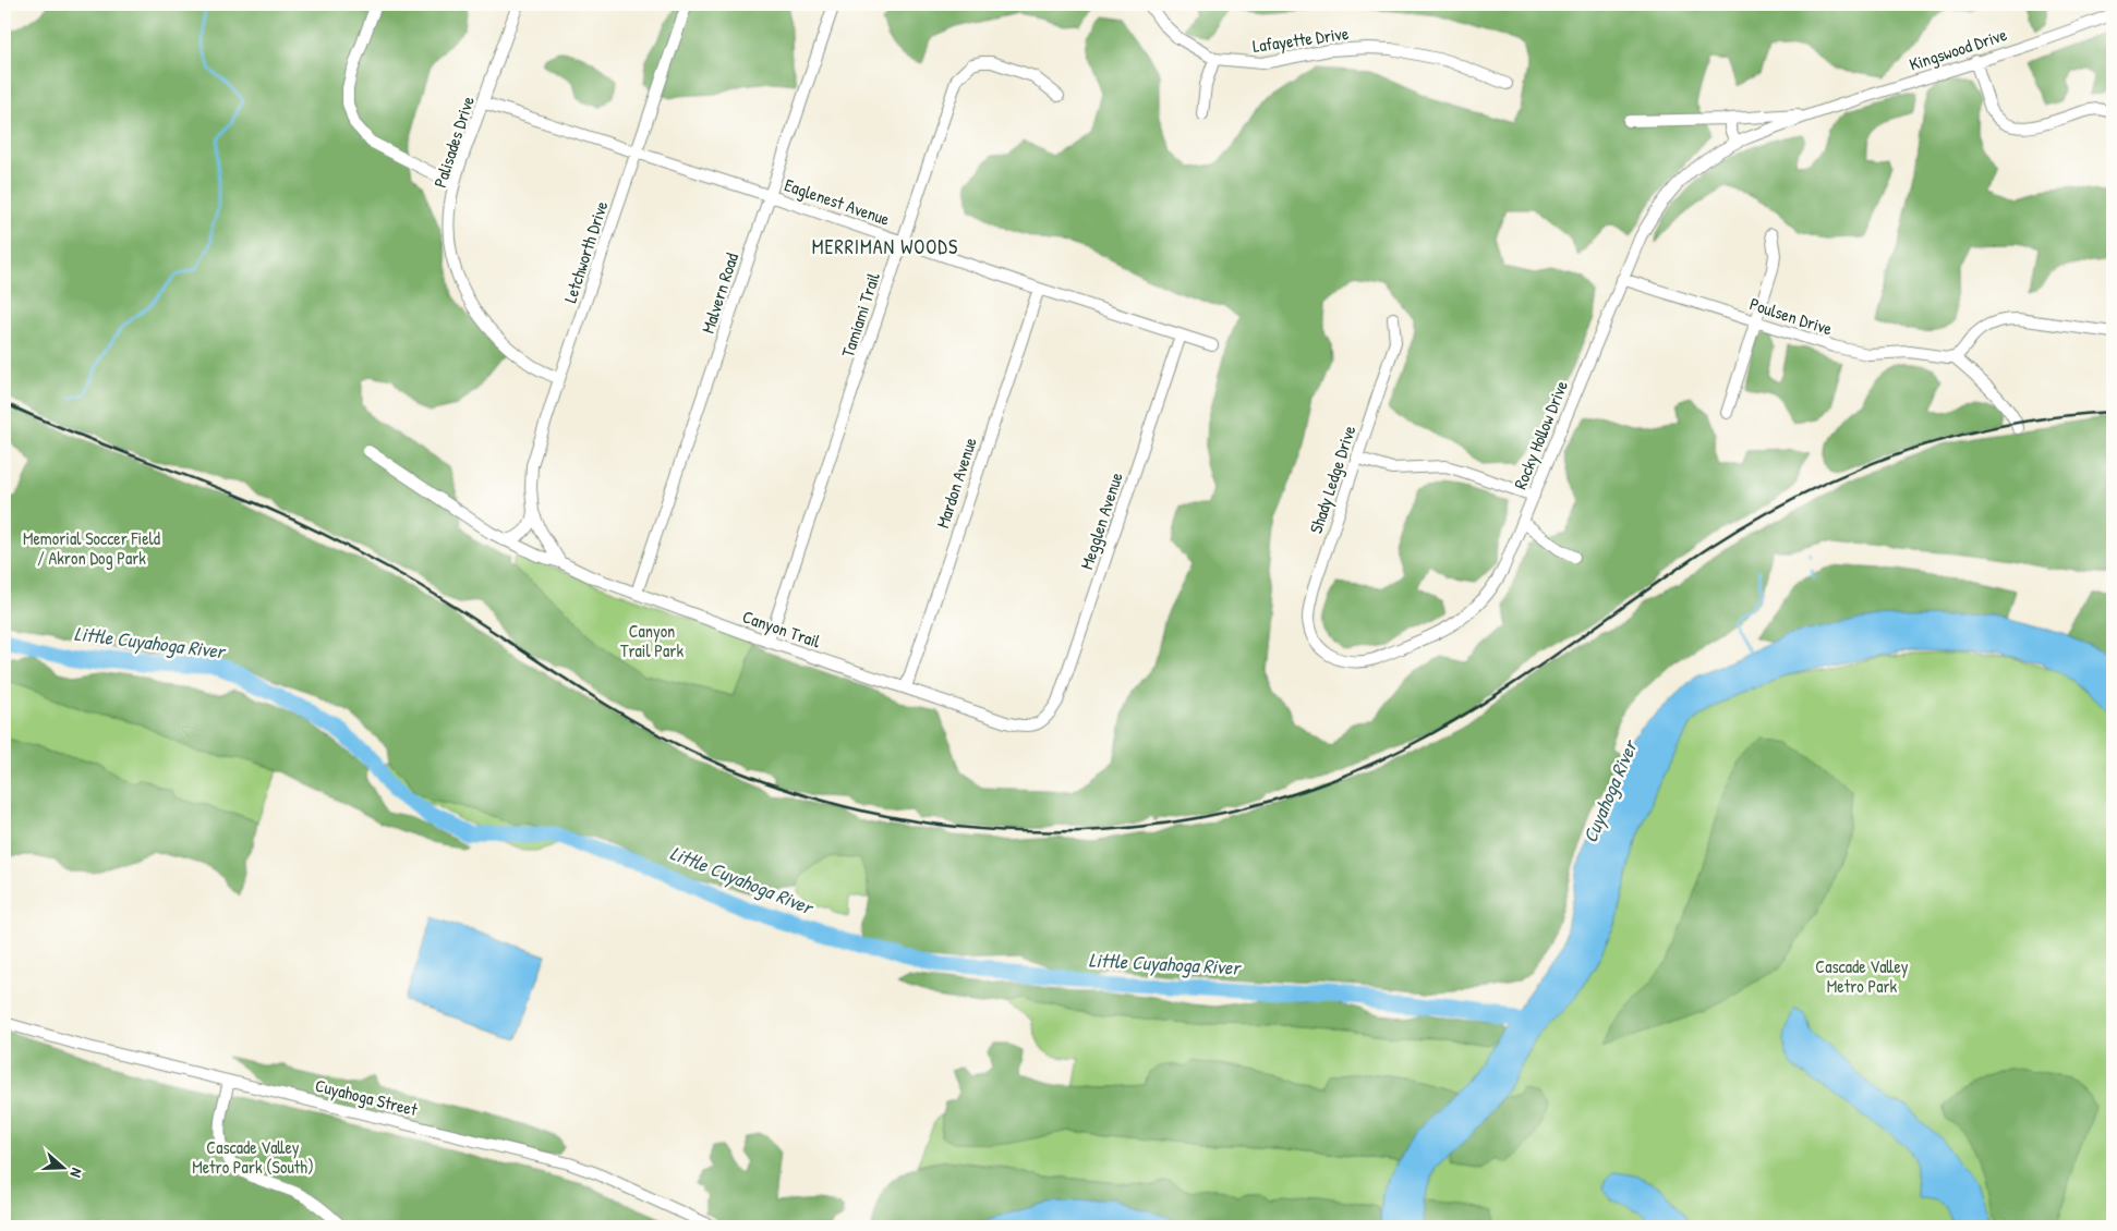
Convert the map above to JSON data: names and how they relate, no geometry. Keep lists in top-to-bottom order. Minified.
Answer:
{"streets":{"street":["Lafayette Drive","Kingswood Drive","Palisades Drive","Eaglenest Avenue","Letchworth Drive","Malvern Road","Tamiami Trail","Poulsen Drive","Rocky Hollow Drive","Shady Ledge Drive","Mardon Avenue","Megglen Avenue","Canyon Trail","Cuyahoga Street"]},"crossings":[["Kingswood Drive","Rocky Hollow Drive"],["Palisades Drive","Eaglenest Avenue"],["Palisades Drive","Letchworth Drive"],["Eaglenest Avenue","Letchworth Drive"],["Eaglenest Avenue","Malvern Road"],["Eaglenest Avenue","Tamiami Trail"],["Eaglenest Avenue","Mardon Avenue"],["Eaglenest Avenue","Megglen Avenue"],["Letchworth Drive","Canyon Trail"],["Malvern Road","Canyon Trail"],["Tamiami Trail","Canyon Trail"],["Poulsen Drive","Rocky Hollow Drive"],["Rocky Hollow Drive","Shady Ledge Drive"],["Mardon Avenue","Canyon Trail"],["Megglen Avenue","Canyon Trail"]],"districts":["MERRIMAN WOODS"],"water":["Little Cuyahoga River","Cuyahoga River"],"parks":["Memorial Soccer Field / Akron Dog Park","Canyon Trail Park","Cascade Valley Metro Park","Cascade Valley Metro Park (South)"],"north":"right"}
